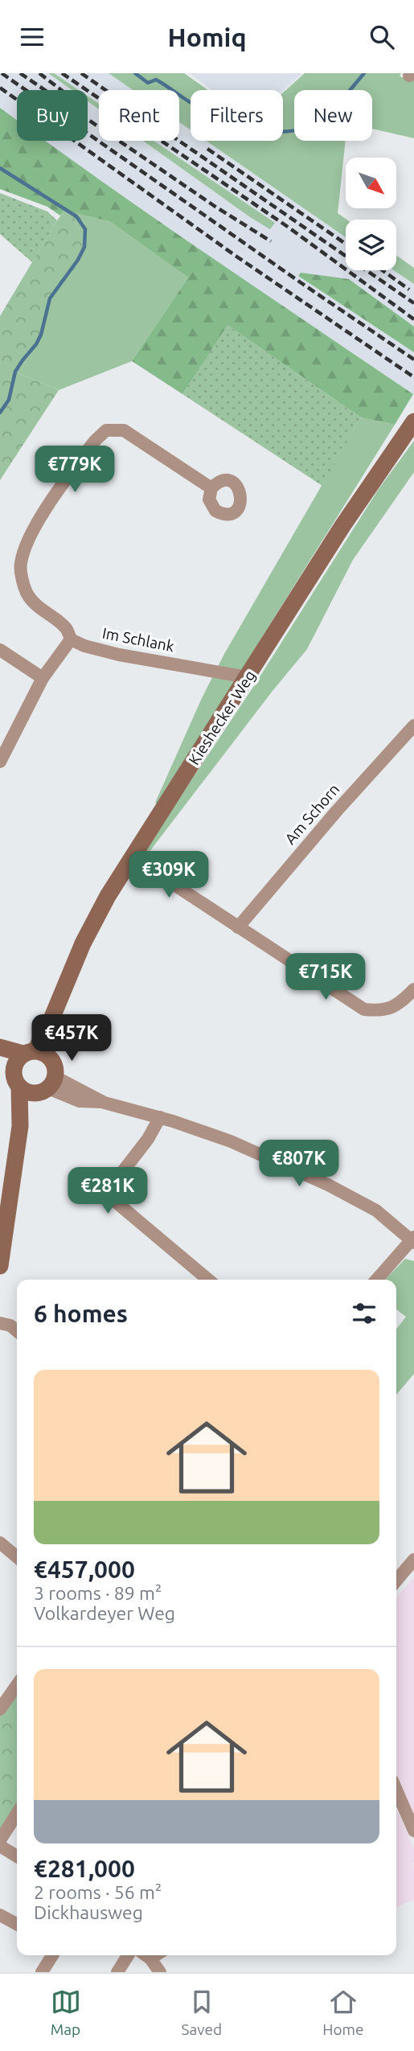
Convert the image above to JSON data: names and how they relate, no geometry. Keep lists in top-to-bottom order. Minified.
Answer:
{"streets":{"street":["Im Schlank","Kieshecker Weg","Am Schorn"]},"crossings":[["Im Schlank","Kieshecker Weg"]],"north":"bottom right","page":{"header":"Homiq","chip":["Buy","Rent","Filters","New"],"price":["€779K","€309K","€715K","€457K","€807K","€281K"],"heading":"6 homes","list":[{"name":"€457,000","note":"3 rooms · 89 m² · Volkardeyer Weg"},{"name":"€281,000","note":"2 rooms · 56 m² · Dickhausweg"}],"tabs":["Map","Saved","Home"]}}
